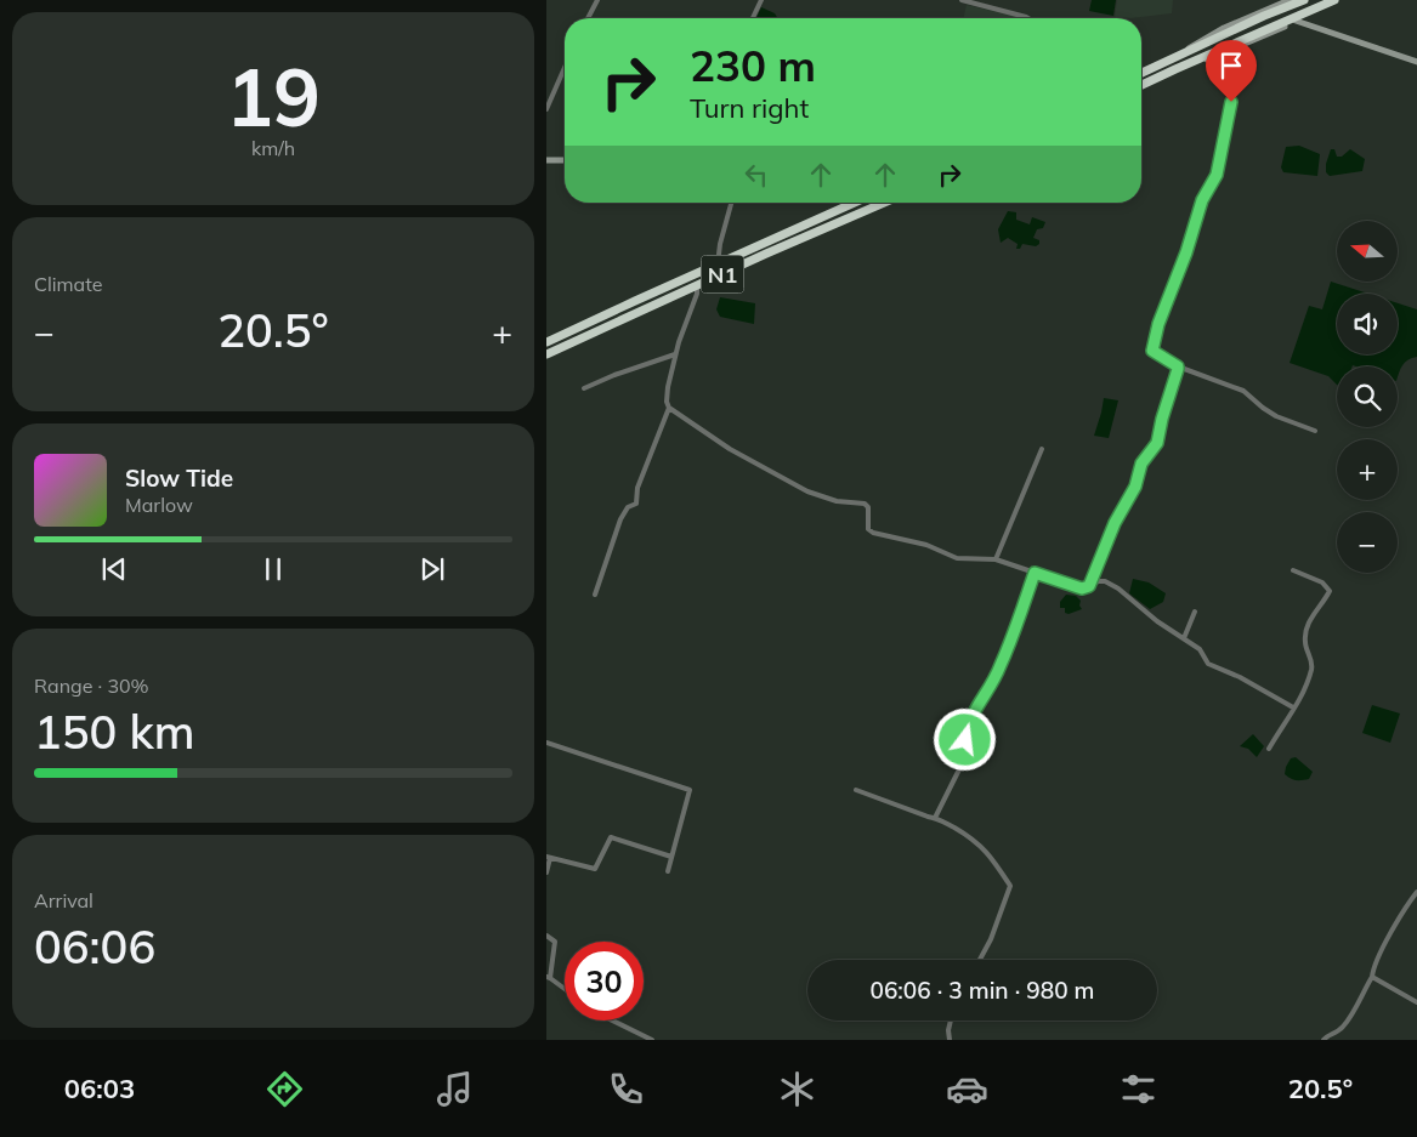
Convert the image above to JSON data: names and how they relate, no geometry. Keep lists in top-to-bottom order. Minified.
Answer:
{"streets":{"highway":["N1"]},"north":"left","page":{"tile":[["19","km/h"],"Climate",["Range · 30%","150 km"],["Arrival","06:06"]],"turn":["230 m","Turn right"],"map_buttons":["+","−"],"heat":["−","20.5°","+"],"song":["Slow Tide","Marlow"],"limit":"30","trip":"06:06 · 3 min · 980 m","tabs":["06:03","20.5°"]}}
